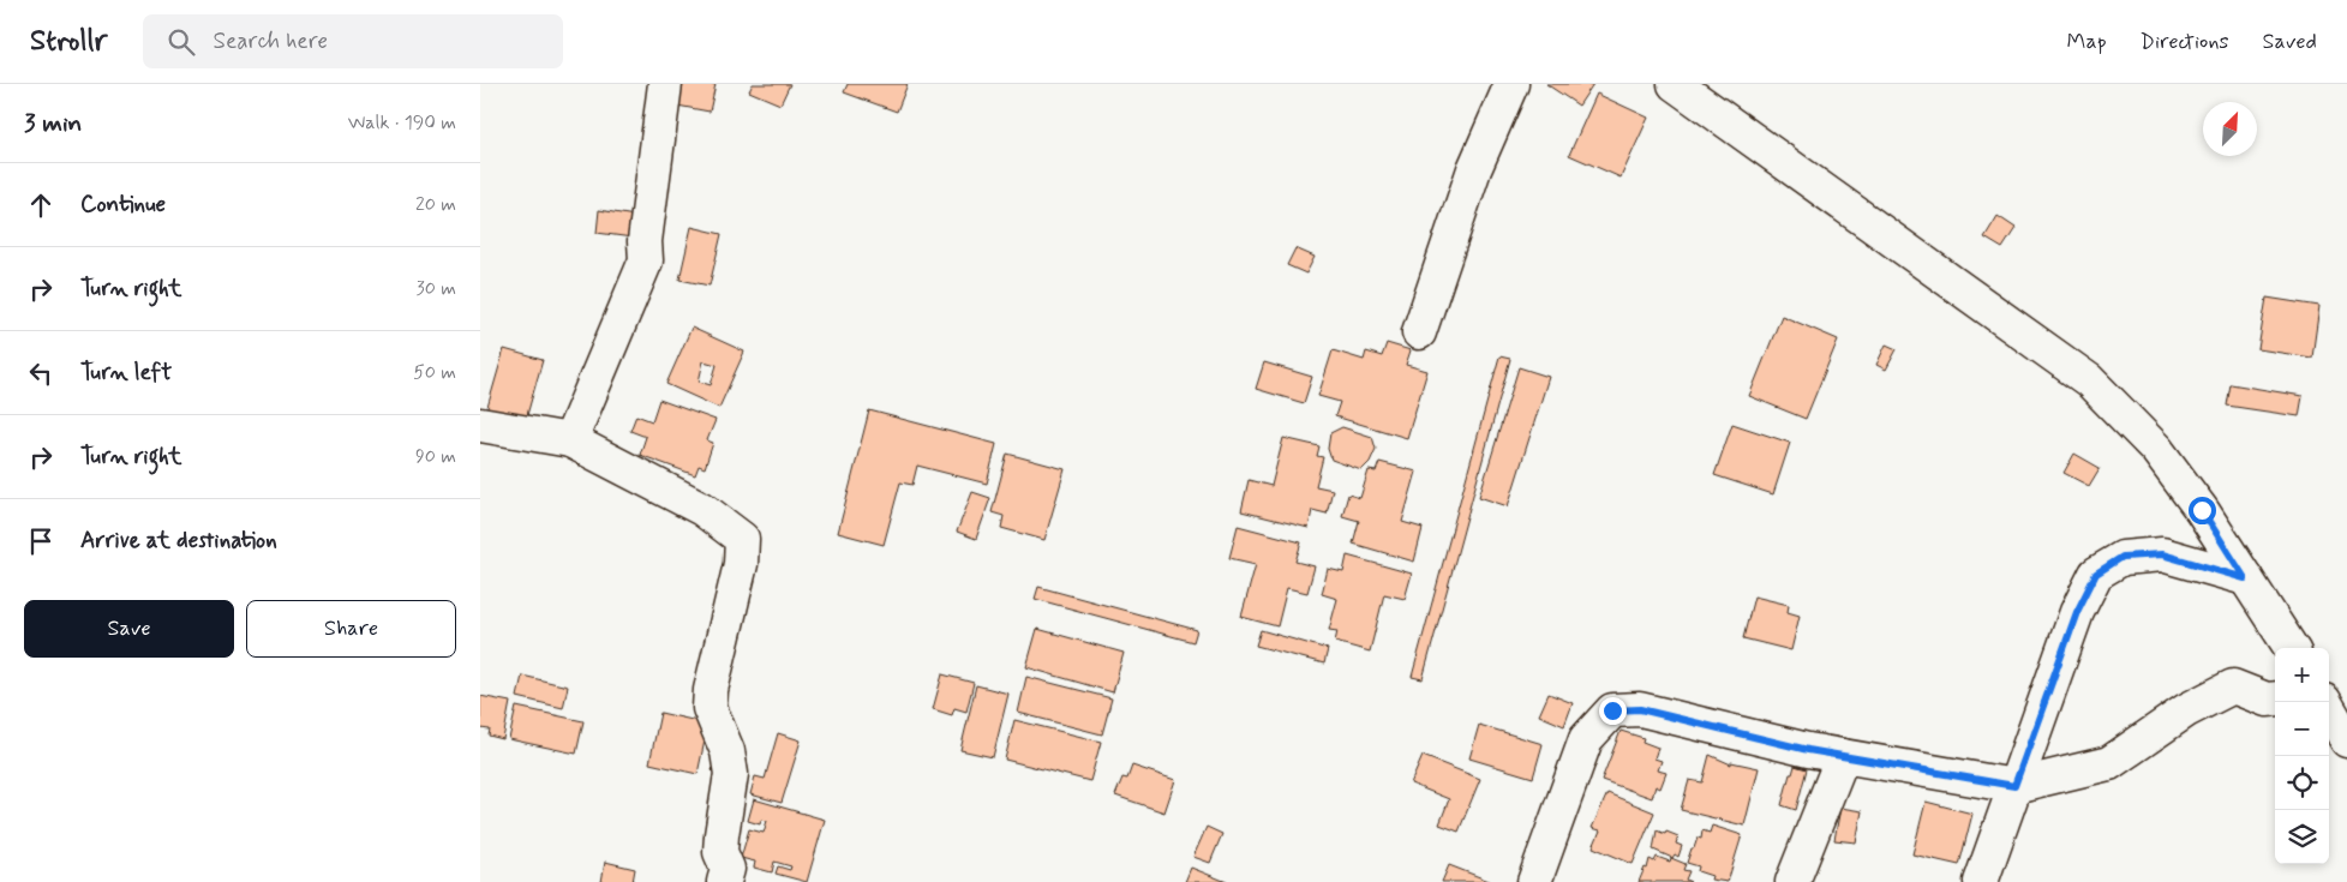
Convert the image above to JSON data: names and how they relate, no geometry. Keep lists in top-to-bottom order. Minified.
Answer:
{"north":"top right","page":{"header":"Strollr","search":"Search here","nav":["Map","Directions","Saved"],"heading":["3 min","Walk · 190 m"],"list":[["Continue","20 m"],["Turn right","30 m"],["Turn left","50 m"],["Turn right","90 m"],"Arrive at destination"],"buttons":["Save","Share"],"map_buttons":["+","−"]}}
